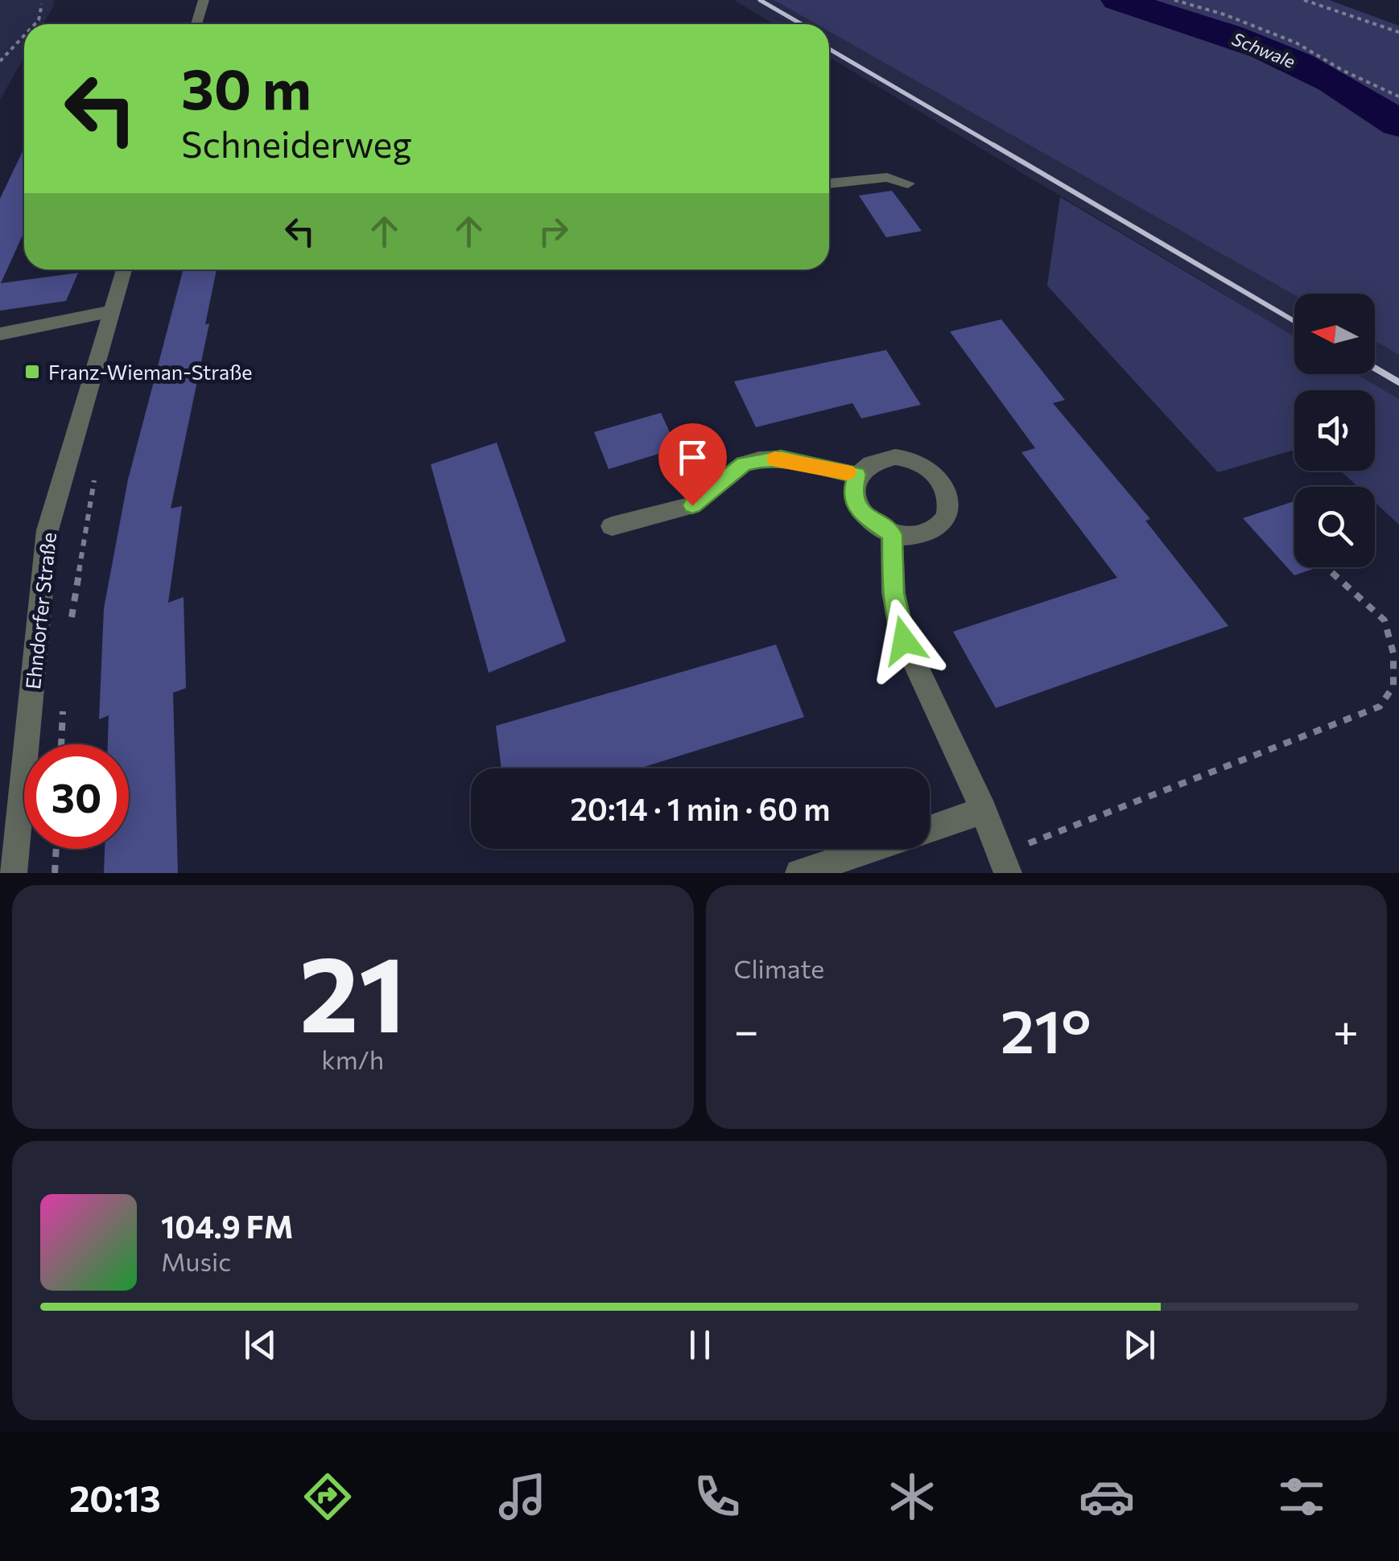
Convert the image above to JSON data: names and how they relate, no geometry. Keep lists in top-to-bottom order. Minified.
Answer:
{"streets":{"street":["Ehndorfer Straße"]},"water":["Schwale"],"places":{"transit":["Franz-Wieman-Straße"]},"north":"left","page":{"turn":["30 m","Schneiderweg"],"limit":"30","trip":"20:14 · 1 min · 60 m","tile":[["21","km/h"],"Climate"],"heat":["−","21°","+"],"song":["104.9 FM","Music"],"tabs":"20:13"}}
